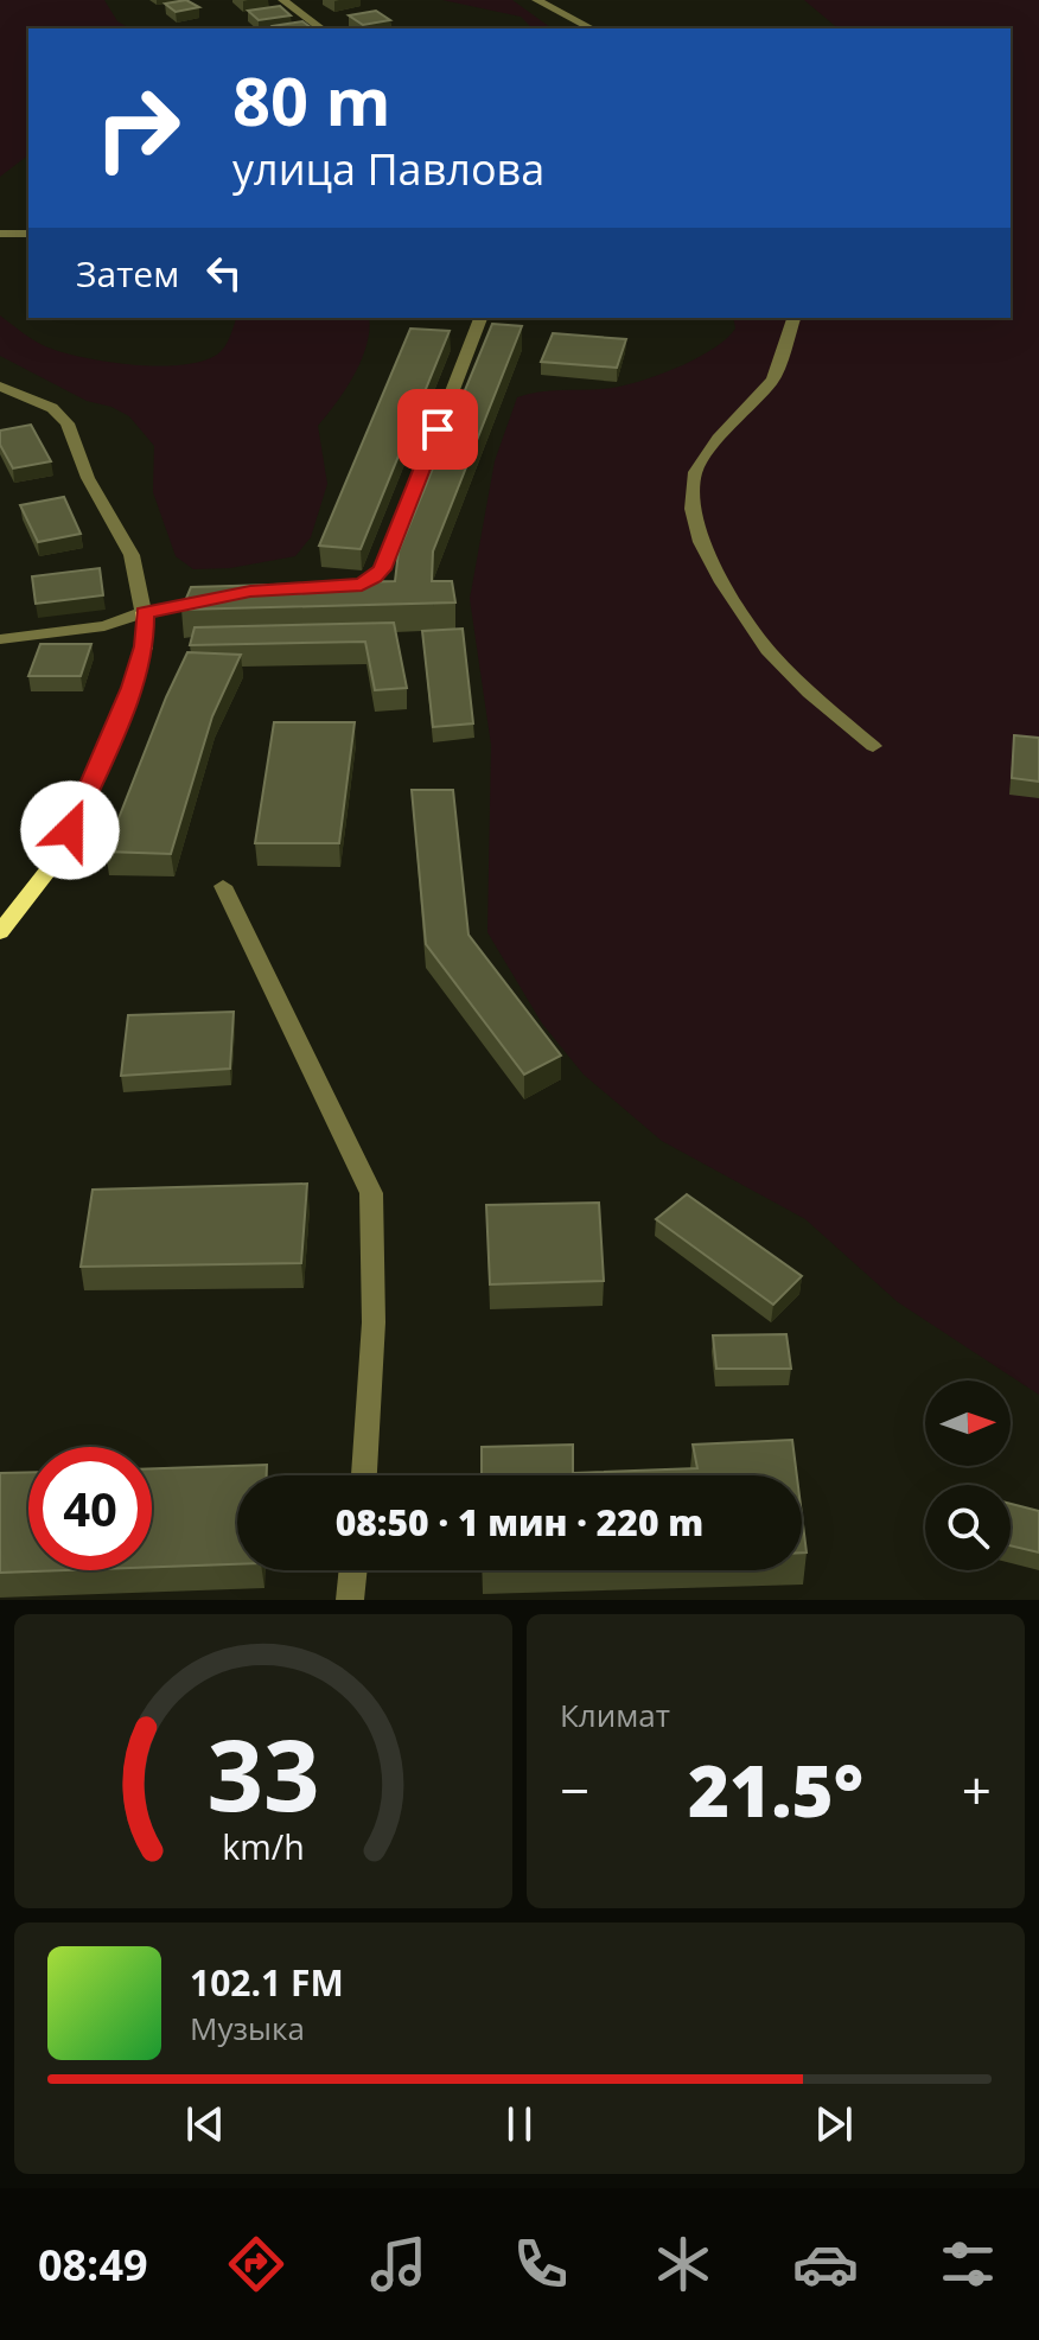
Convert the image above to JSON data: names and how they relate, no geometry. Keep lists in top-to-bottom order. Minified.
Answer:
{"north":"right","page":{"turn":["80 m","улица Павлова"],"then":"Затем","limit":"40","trip":"08:50 · 1 мин · 220 m","tile":"Климат","heat":["−","21.5°","+"],"song":["102.1 FM","Музыка"],"tabs":"08:49","gauge":["33","km/h"]}}
